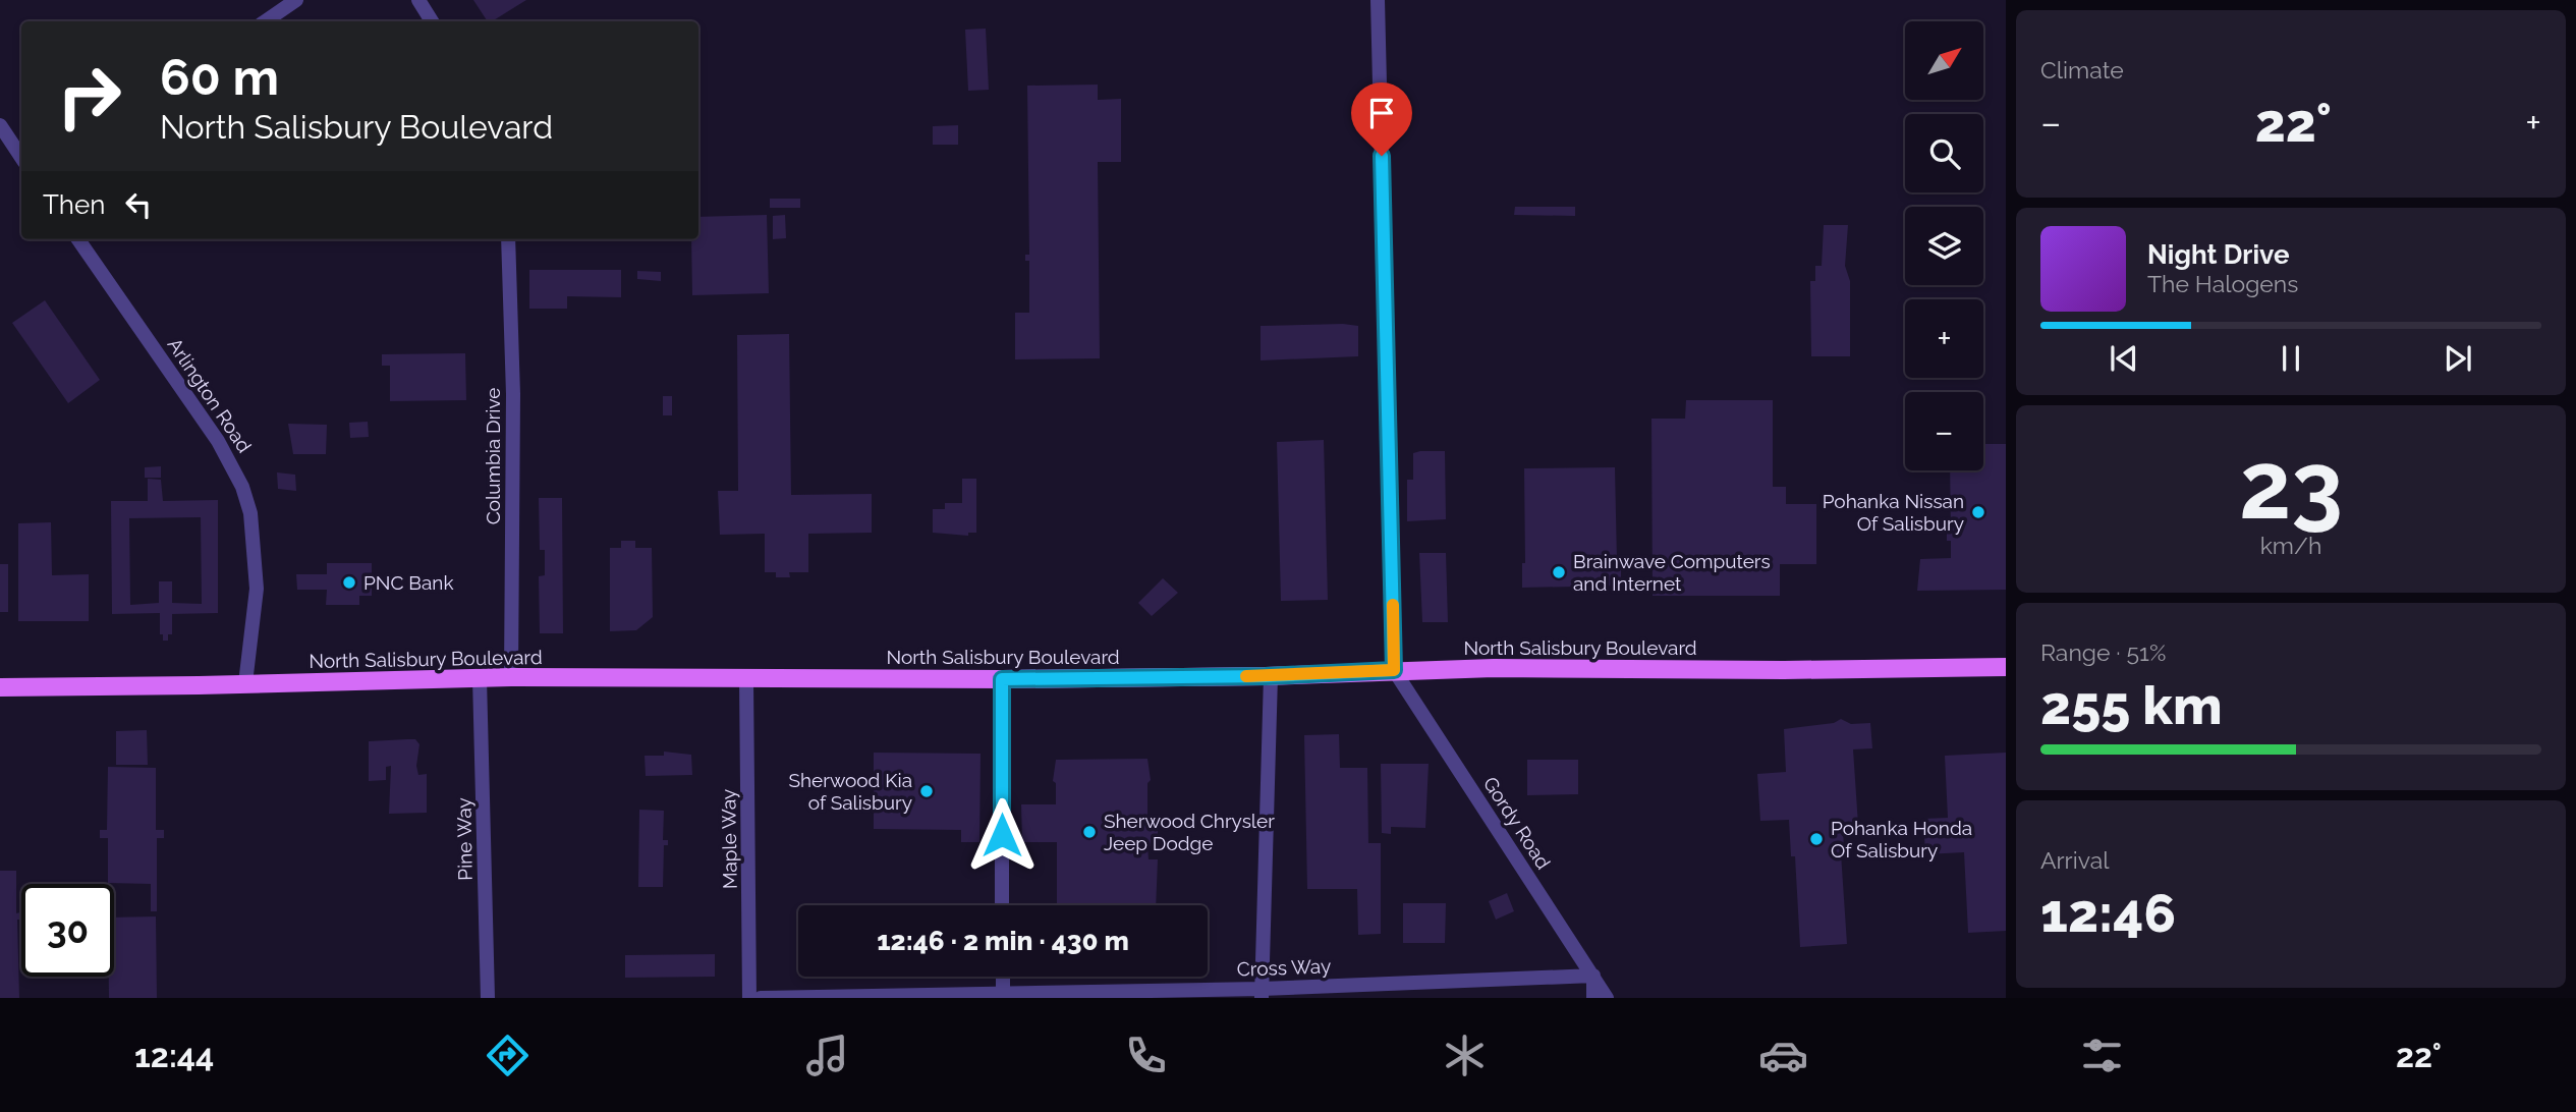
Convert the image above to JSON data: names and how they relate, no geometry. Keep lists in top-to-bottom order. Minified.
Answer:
{"streets":{"main road":["North Salisbury Boulevard"],"street":["Arlington Road","Columbia Drive","Gordy Road","Pine Way","Maple Way","Cross Way"]},"crossings":[["Arlington Road","North Salisbury Boulevard"],["Columbia Drive","North Salisbury Boulevard"],["North Salisbury Boulevard","Gordy Road"],["North Salisbury Boulevard","Pine Way"],["North Salisbury Boulevard","Maple Way"],["Gordy Road","Cross Way"]],"places":["Pohanka Nissan Of Salisbury","Brainwave Computers and Internet","PNC Bank","Sherwood Kia of Salisbury","Sherwood Chrysler Jeep Dodge","Pohanka Honda Of Salisbury"],"north":"top right","page":{"tile":["Climate",["23","km/h"],["Range · 51%","255 km"],["Arrival","12:46"]],"map_buttons":["+","−"],"turn":["60 m","North Salisbury Boulevard"],"heat":["−","22°","+"],"then":"Then","song":["Night Drive","The Halogens"],"limit":"30","trip":"12:46 · 2 min · 430 m","tabs":["12:44","22°"]}}
